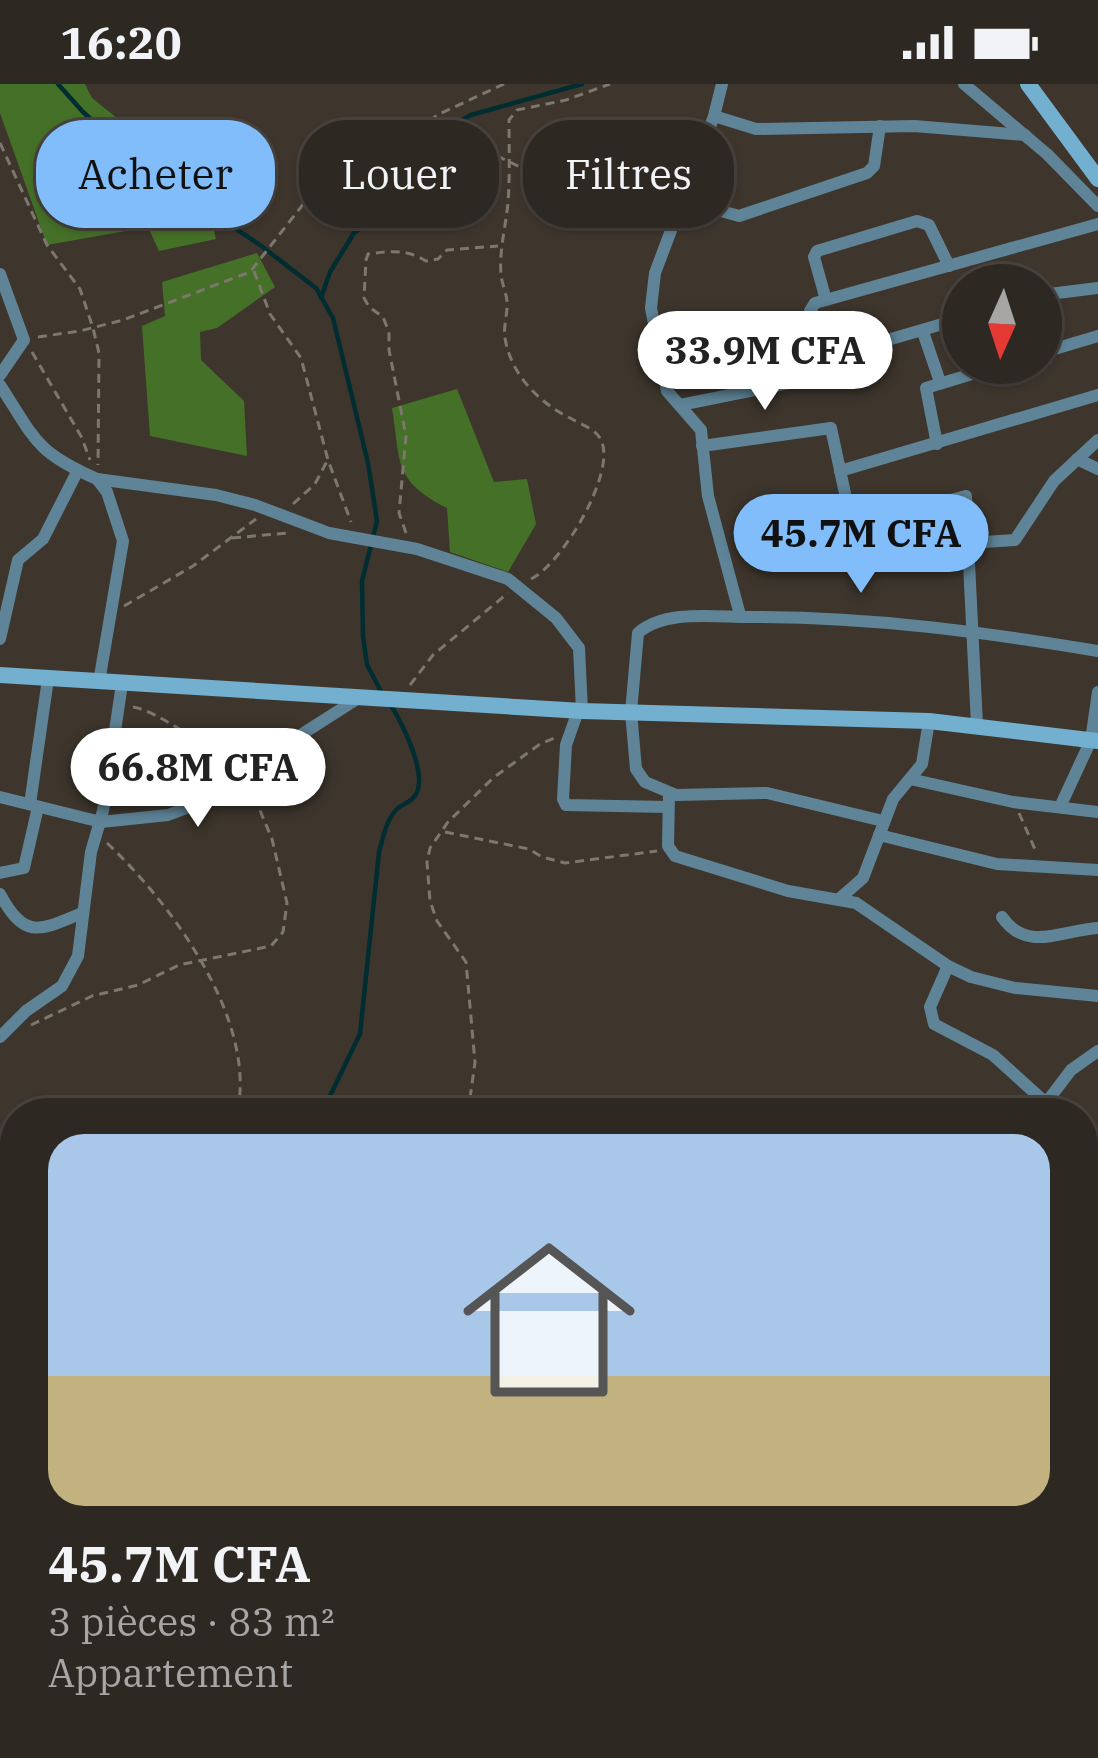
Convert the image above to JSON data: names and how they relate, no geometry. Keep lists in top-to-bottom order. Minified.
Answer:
{"north":"bottom","page":{"status":"16:20","chip":["Acheter","Louer","Filtres"],"price":["33.9M CFA","45.7M CFA","66.8M CFA"],"list":[{"name":"45.7M CFA","note":"3 pièces · 83 m² · Appartement"}]}}
